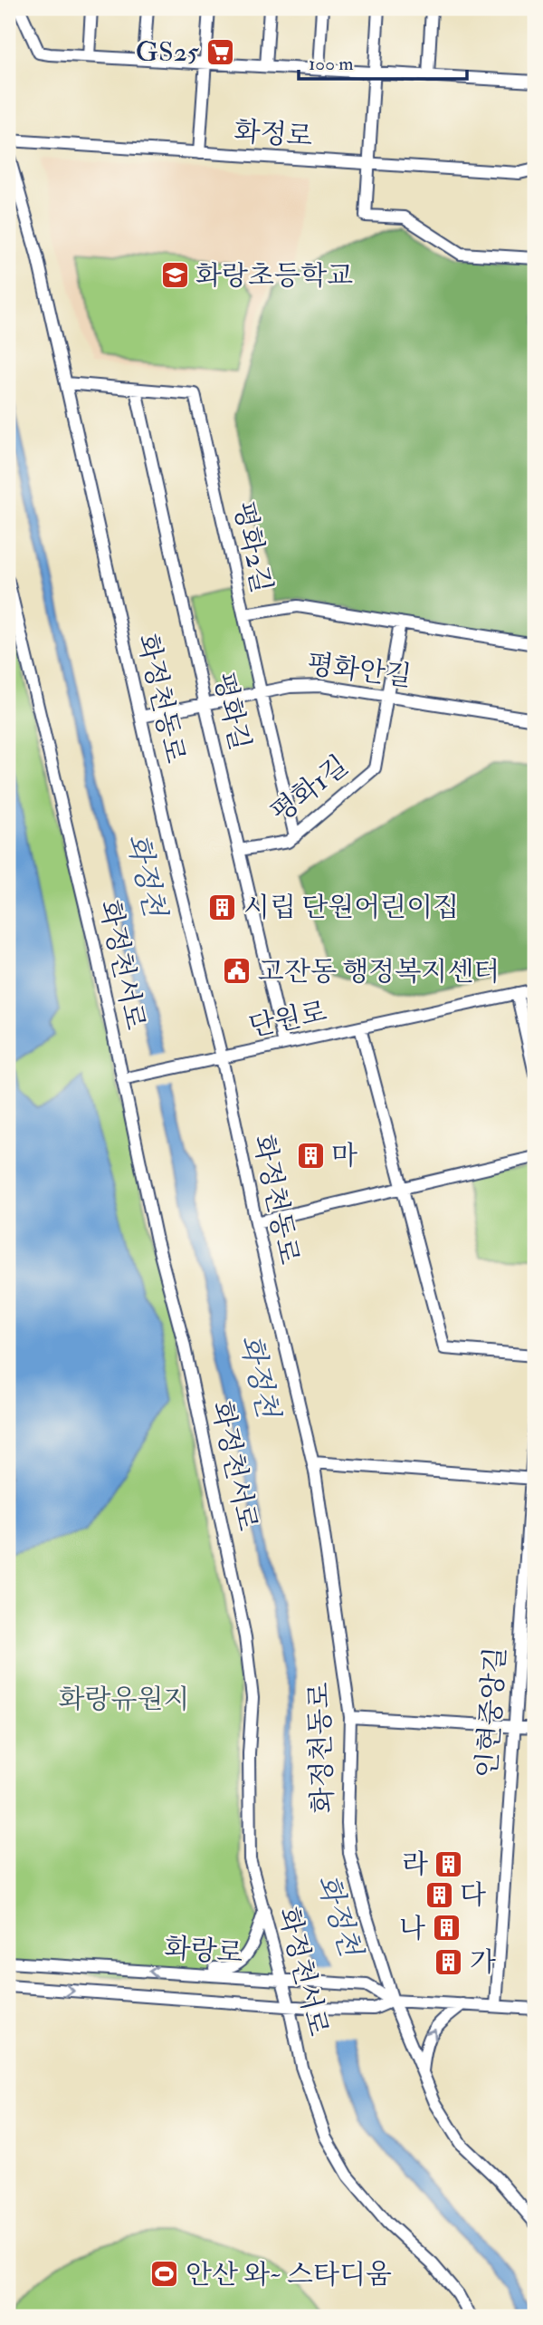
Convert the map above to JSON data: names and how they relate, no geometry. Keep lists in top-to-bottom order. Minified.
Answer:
{"streets":{"street":["화정로","평화2길","평화안길","화정천동로","평화길","평화1길","화정천서로","단원로","인현중앙길","화랑로"]},"crossings":[["평화2길","평화안길"],["평화2길","화정천동로"],["평화2길","평화길"],["평화2길","평화1길"],["평화안길","화정천동로"],["평화안길","평화길"],["평화안길","평화1길"],["화정천동로","단원로"],["화정천동로","화랑로"],["평화길","평화1길"],["평화길","단원로"],["화정천서로","단원로"],["화정천서로","화랑로"],["인현중앙길","화랑로"]],"water":["화정천"],"parks":["화랑유원지"],"places":{"supermarket":["GS25"],"school or university":["화랑초등학교"],"building":["시립 단원어린이집","마","라","다","나","가"],"public building":["고잔동 행정복지센터"],"sports":["안산 와~ 스타디움"]},"scale_bar":"100 m"}
